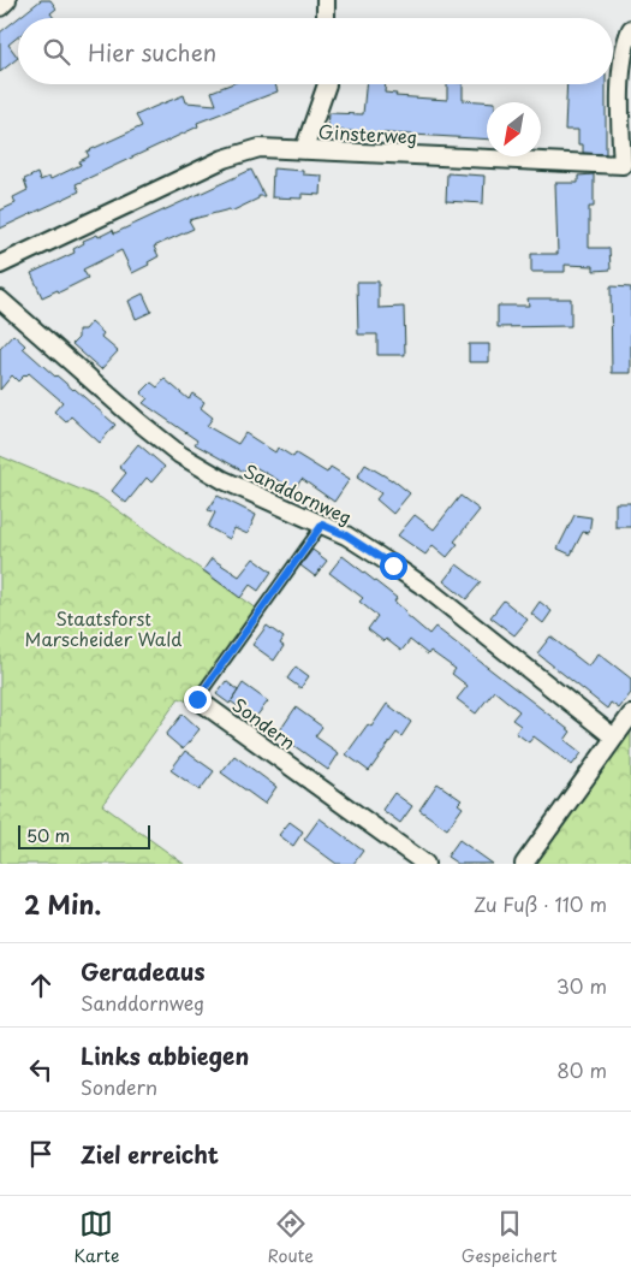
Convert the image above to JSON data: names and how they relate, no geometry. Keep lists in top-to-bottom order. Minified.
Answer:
{"streets":{"street":["Ginsterweg","Sanddornweg","Sondern"]},"crossings":[["Sanddornweg","Sondern"]],"parks":["Staatsforst Marscheider Wald"],"scale_bar":"50 m","north":"bottom left","page":{"search":"Hier suchen","scale":"50 m","heading":["2 Min.","Zu Fuß · 110 m"],"list":[["Geradeaus","Sanddornweg","30 m"],["Links abbiegen","Sondern","80 m"],"Ziel erreicht"],"nav":["Karte","Route","Gespeichert"]}}
